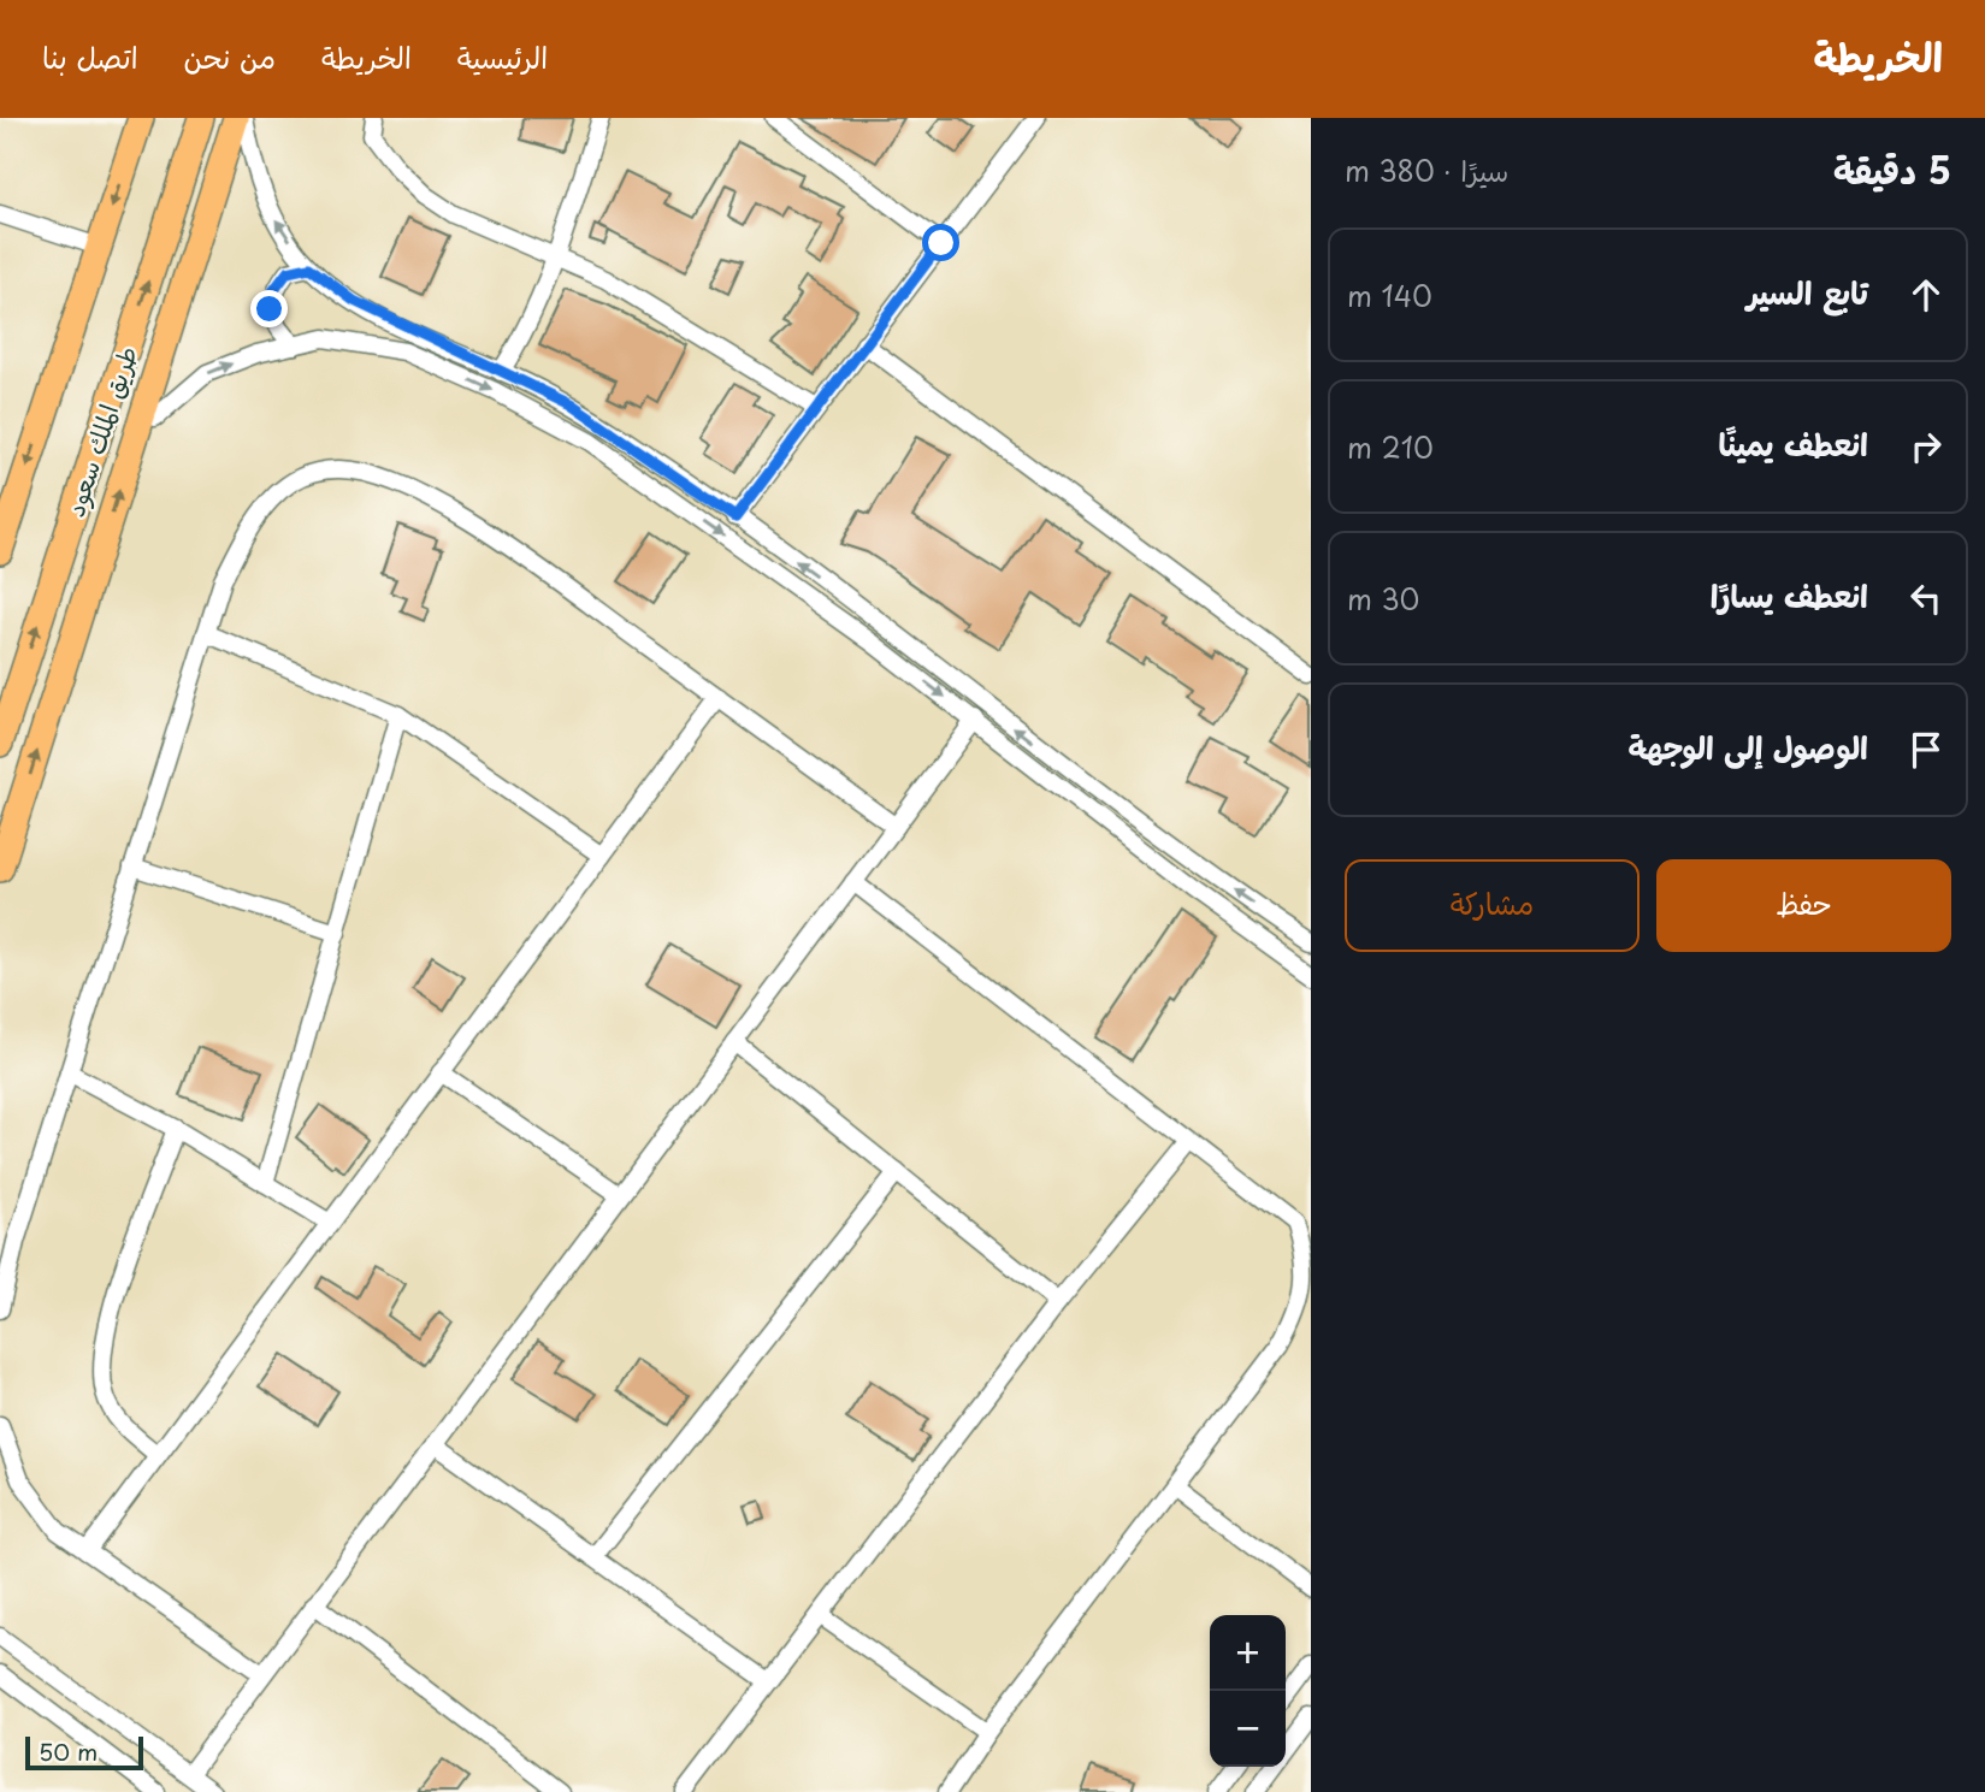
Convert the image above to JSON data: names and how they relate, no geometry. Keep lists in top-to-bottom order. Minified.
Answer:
{"streets":{"main road":["طريق الملك سعود"]},"scale_bar":"50 m","page":{"header":"الخريطة","nav":["الرئيسية","الخريطة","من نحن","اتصل بنا"],"heading":["5 دقيقة","سيرًا · 380 m"],"list":[["تابع السير","140 m"],["انعطف يمينًا","210 m"],["انعطف يسارًا","30 m"],"الوصول إلى الوجهة"],"buttons":["حفظ","مشاركة"],"map_buttons":["+","−"],"scale":"50 m"}}
